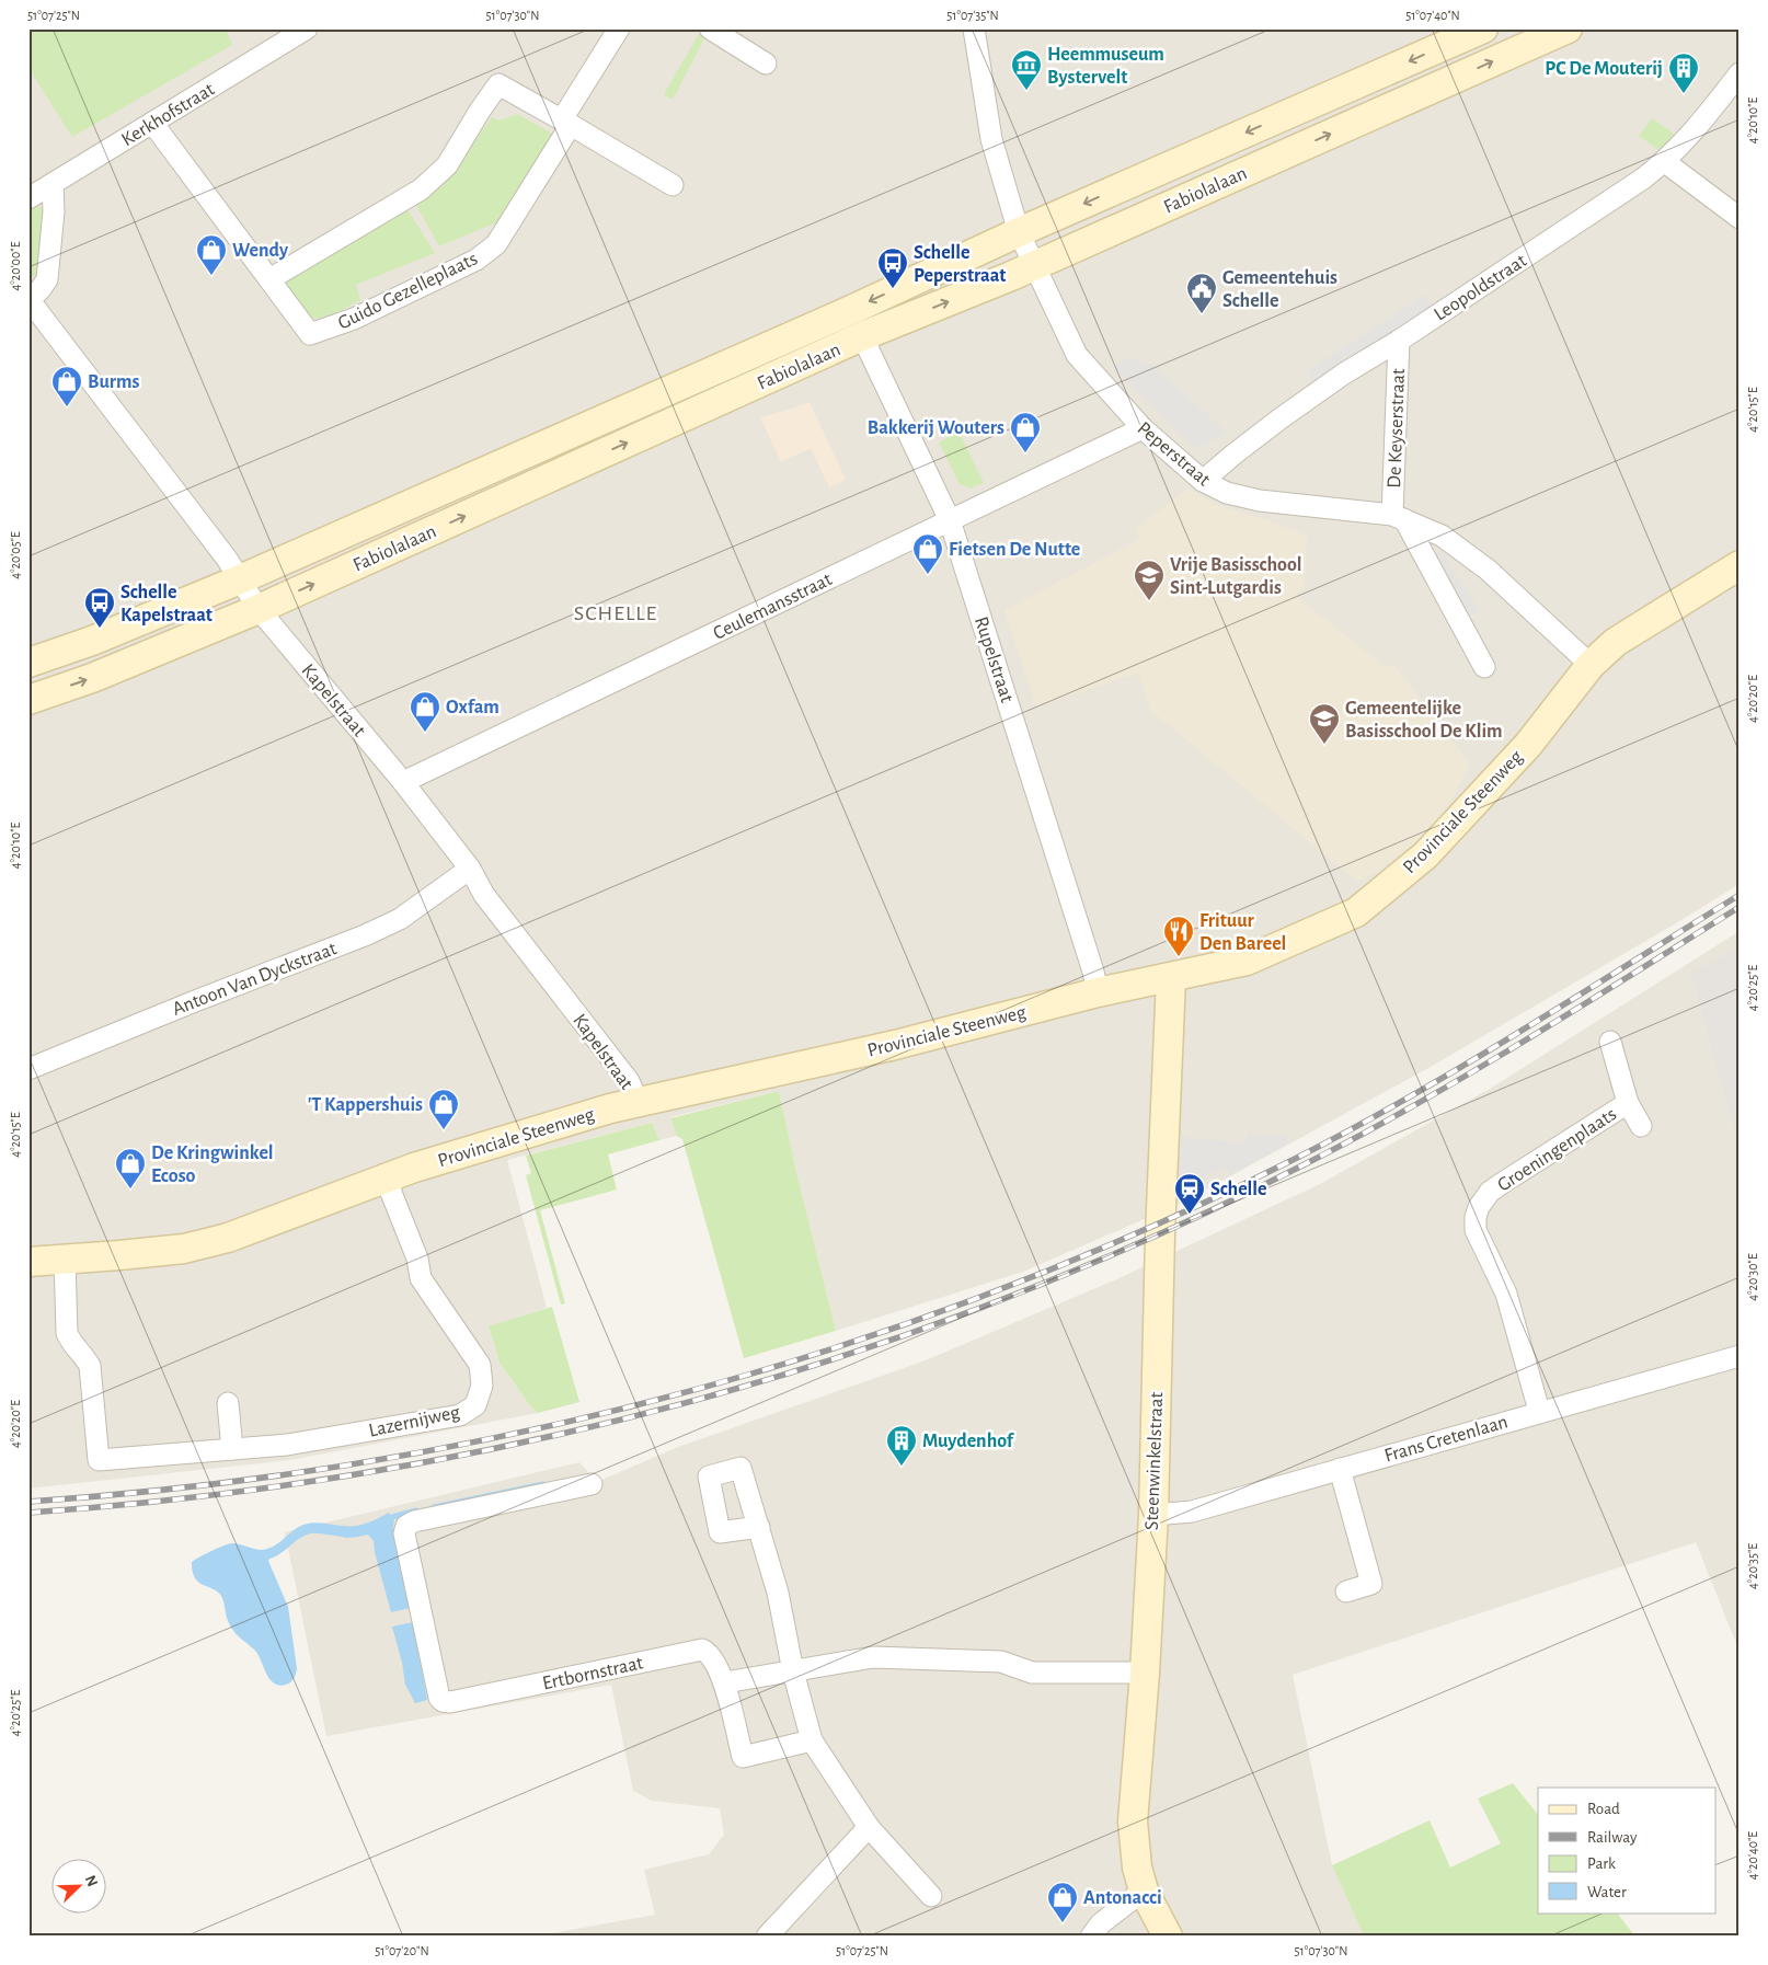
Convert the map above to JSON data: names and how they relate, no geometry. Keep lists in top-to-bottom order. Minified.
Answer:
{"streets":{"main road":["Fabiolalaan","Provinciale Steenweg","Steenwinkelstraat"],"street":["Kerkhofstraat","Leopoldstraat","Guido Gezelleplaats","De Keyserstraat","Peperstraat","Ceulemansstraat","Rupelstraat","Kapelstraat","Antoon Van Dyckstraat","Groeningenplaats","Lazernijweg","Frans Cretenlaan","Ertbornstraat"]},"crossings":[["Kerkhofstraat","Guido Gezelleplaats"],["Kerkhofstraat","Kapelstraat"],["Fabiolalaan","Peperstraat"],["Fabiolalaan","Rupelstraat"],["Fabiolalaan","Kapelstraat"],["Leopoldstraat","De Keyserstraat"],["Leopoldstraat","Peperstraat"],["De Keyserstraat","Peperstraat"],["Peperstraat","Ceulemansstraat"],["Peperstraat","Provinciale Steenweg"],["Ceulemansstraat","Rupelstraat"],["Ceulemansstraat","Kapelstraat"],["Rupelstraat","Provinciale Steenweg"],["Kapelstraat","Provinciale Steenweg"],["Kapelstraat","Antoon Van Dyckstraat"],["Provinciale Steenweg","Lazernijweg"],["Provinciale Steenweg","Steenwinkelstraat"],["Groeningenplaats","Frans Cretenlaan"],["Frans Cretenlaan","Steenwinkelstraat"]],"districts":["SCHELLE"],"places":{"museum":["Heemmuseum Bystervelt"],"building":["PC De Mouterij","Muydenhof"],"shop":["Wendy","Burms","Bakkerij Wouters","Fietsen De Nutte","Oxfam","'T Kappershuis","De Kringwinkel Ecoso","Antonacci"],"bus stop":["Schelle Peperstraat","Schelle Kapelstraat"],"public building":["Gemeentehuis Schelle"],"school or university":["Vrije Basisschool Sint-Lutgardis","Gemeentelijke Basisschool De Klim"],"restaurant":["Frituur Den Bareel"],"station":["Schelle"]},"legend":["Road","Railway","Park","Water"],"north":"top right","coordinates":["51°07'25\"N","51°07'30\"N","51°07'35\"N","51°07'40\"N","4°20'10\"E","4°20'00\"E","4°20'15\"E","4°20'05\"E","4°20'20\"E","4°20'25\"E","4°20'30\"E","4°20'35\"E","4°20'40\"E","51°07'20\"N"]}
